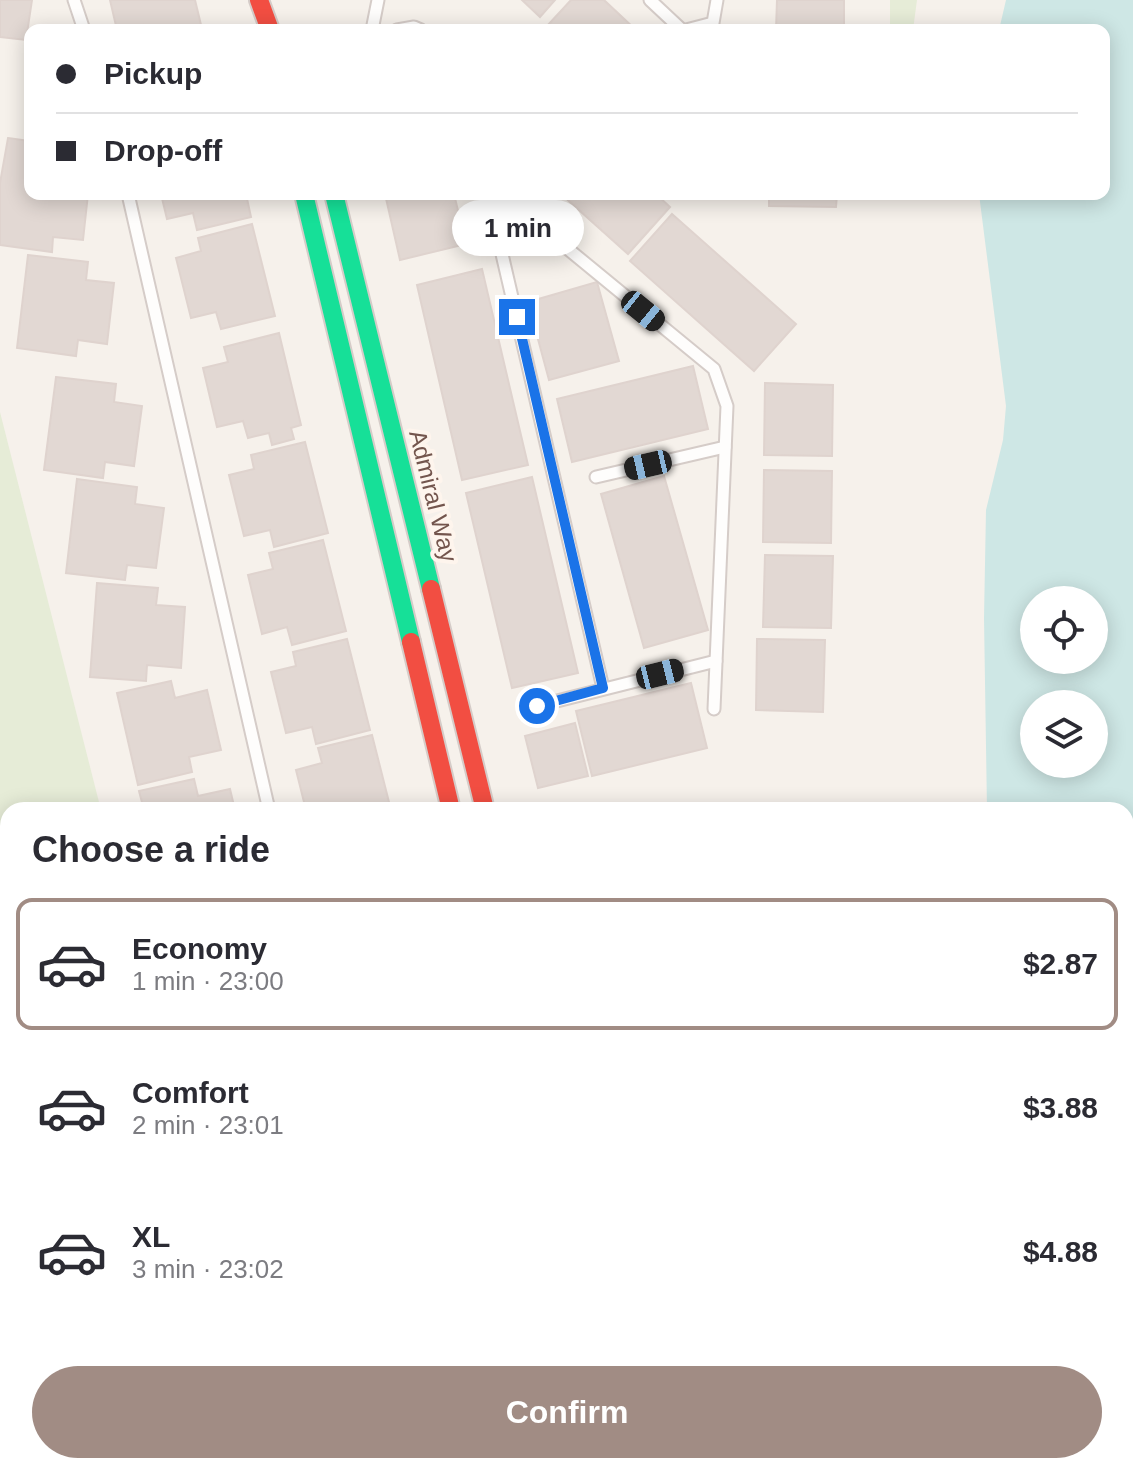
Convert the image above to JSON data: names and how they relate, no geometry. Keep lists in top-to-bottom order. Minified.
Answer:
{"streets":{"street":["Admiral Way"]},"page":{"banner":["Pickup","Drop-off"],"bubble":"1 min","heading":"Choose a ride","list":[{"name":"Economy","note":"1 min · 23:00","value":"$2.87"},{"name":"Comfort","note":"2 min · 23:01","value":"$3.88"},{"name":"XL","note":"3 min · 23:02","value":"$4.88"}],"buttons":"Confirm"}}
